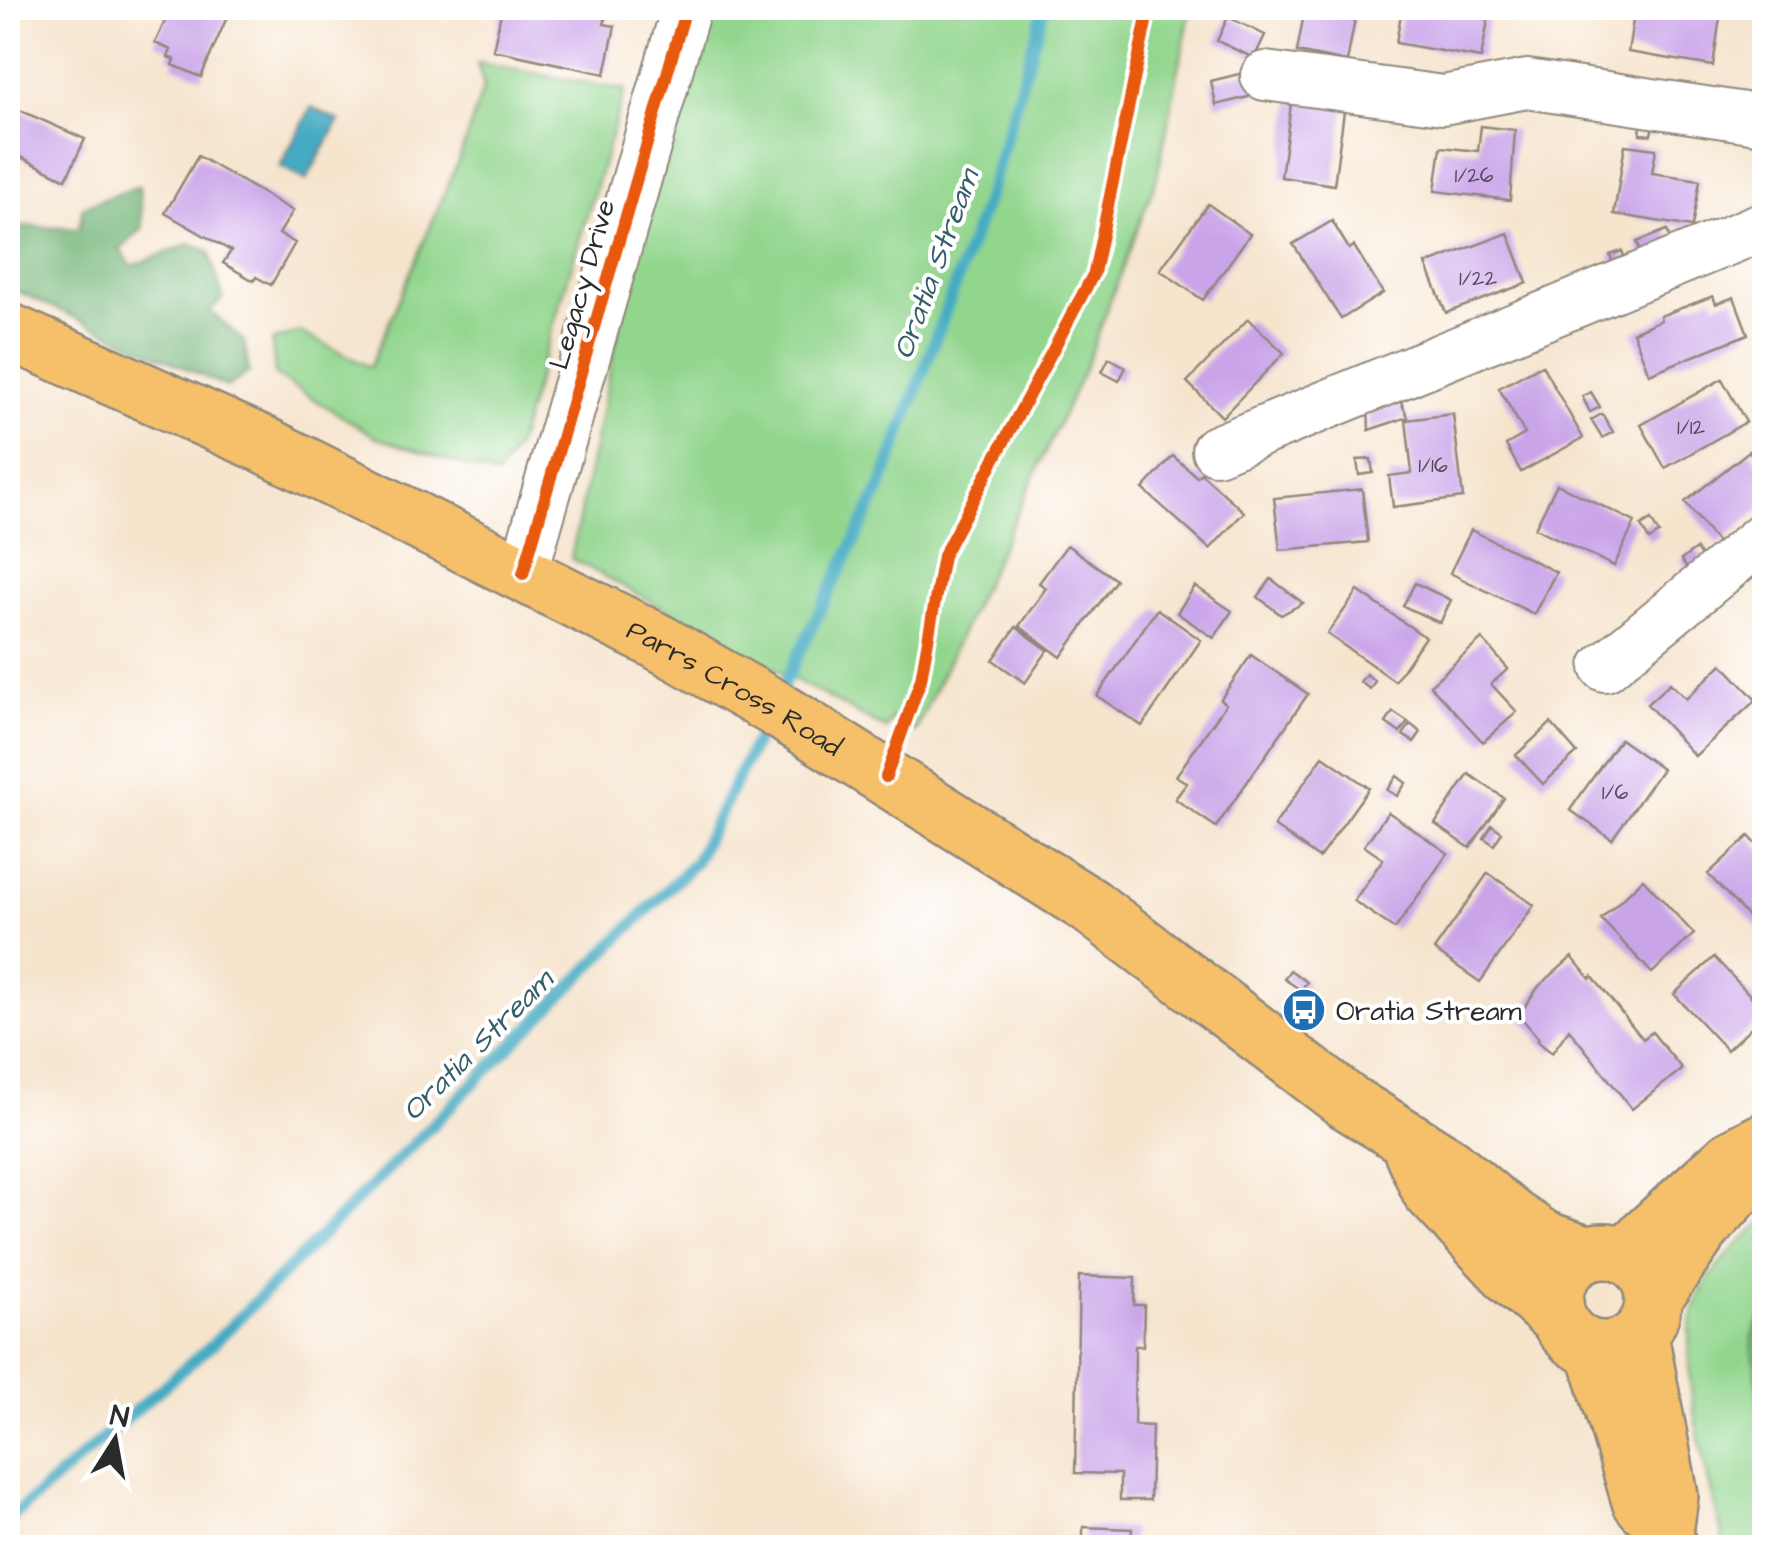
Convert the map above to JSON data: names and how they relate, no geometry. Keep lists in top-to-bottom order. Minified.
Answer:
{"streets":{"main road":["Parrs Cross Road"],"street":["Legacy Drive"]},"crossings":[["Legacy Drive","Parrs Cross Road"]],"water":["Oratia Stream"],"places":{"bus stop":["Oratia Stream"]},"house_numbers":["1/26","1/22","1/12","1/16","1/6"],"north":"top"}
